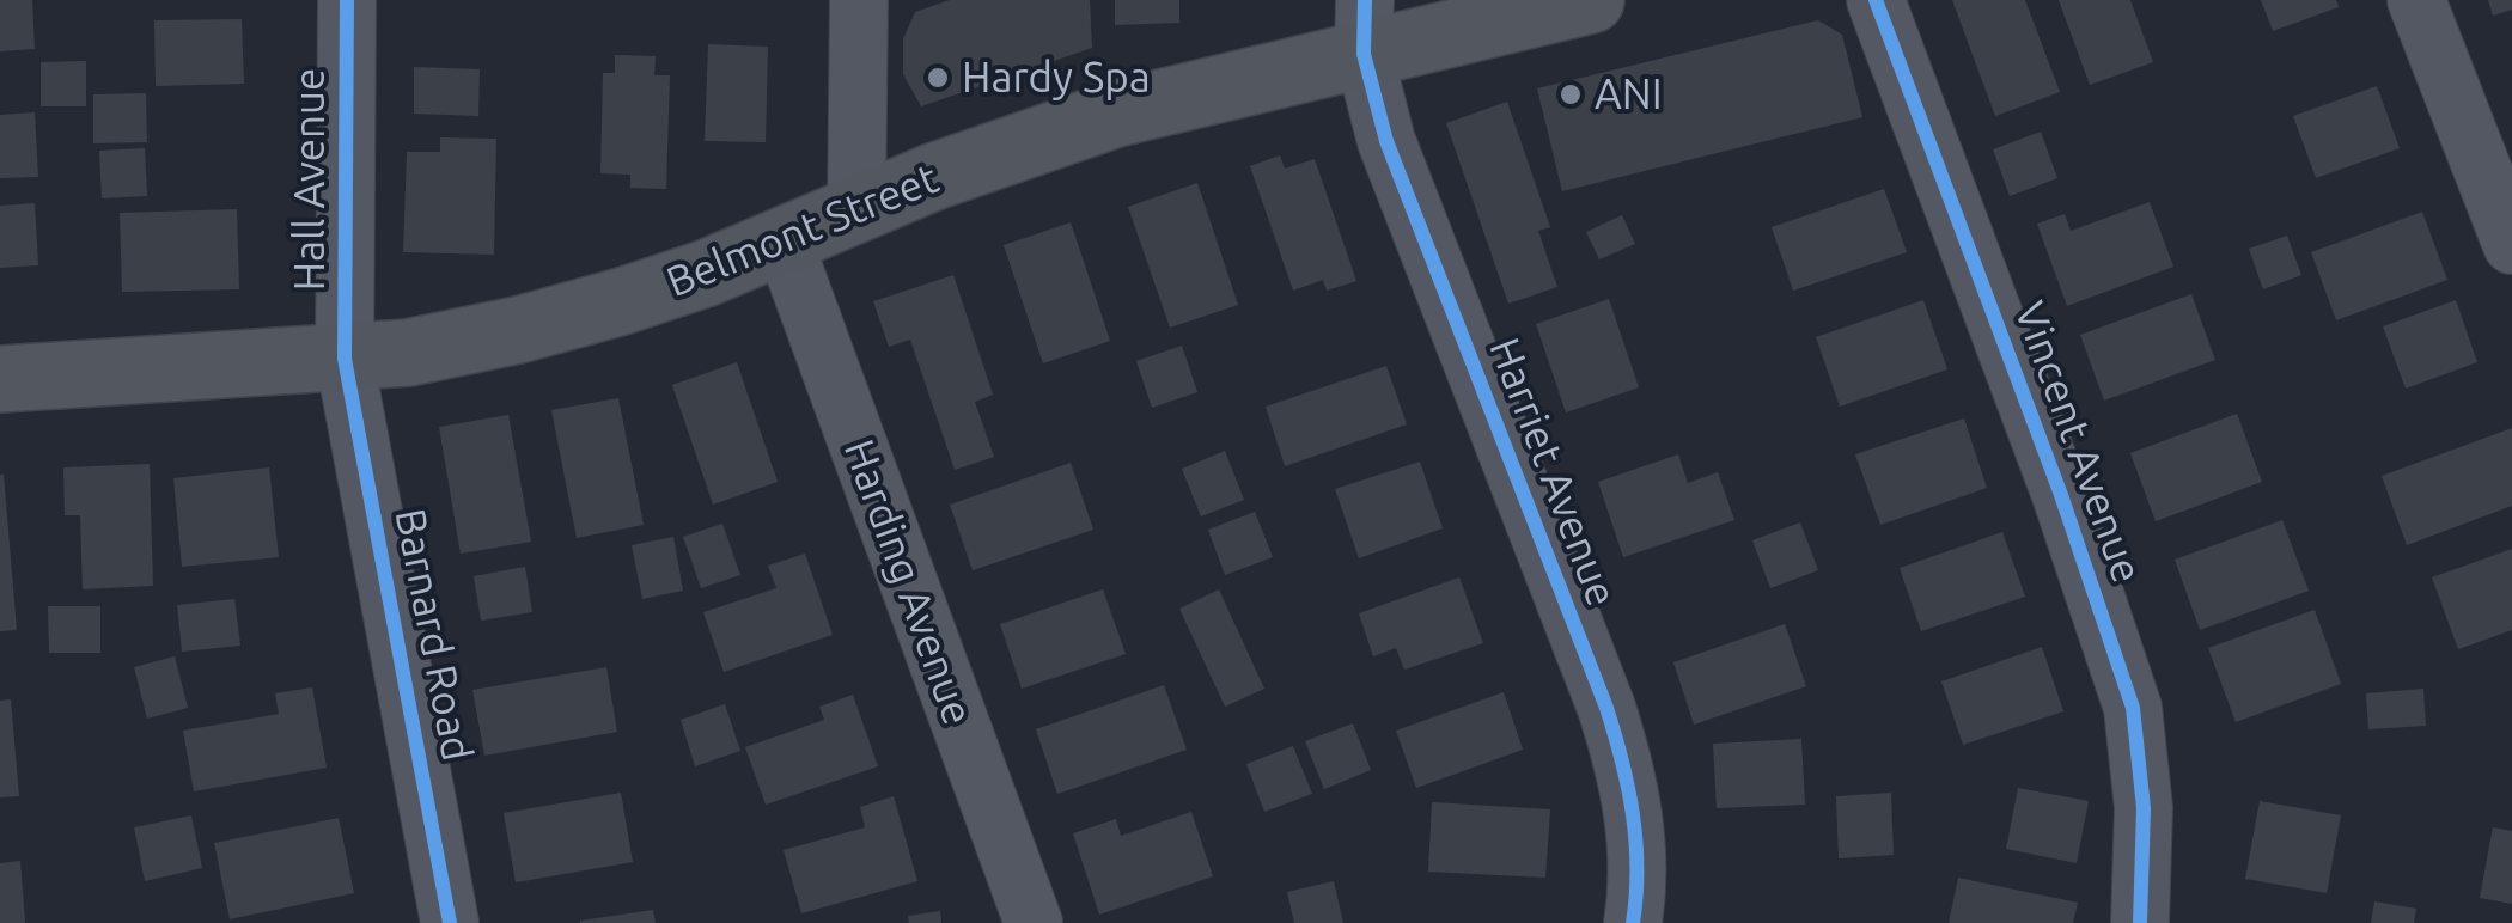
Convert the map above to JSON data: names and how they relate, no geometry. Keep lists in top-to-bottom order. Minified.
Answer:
{"streets":{"main road":["Belmont Street"],"street":["Hall Avenue","Vincent Avenue","Harriet Avenue","Harding Avenue","Barnard Road"]},"crossings":[["Hall Avenue","Belmont Street"],["Hall Avenue","Barnard Road"],["Belmont Street","Harriet Avenue"],["Belmont Street","Harding Avenue"],["Belmont Street","Barnard Road"]],"places":["Hardy Spa","ANI"]}
